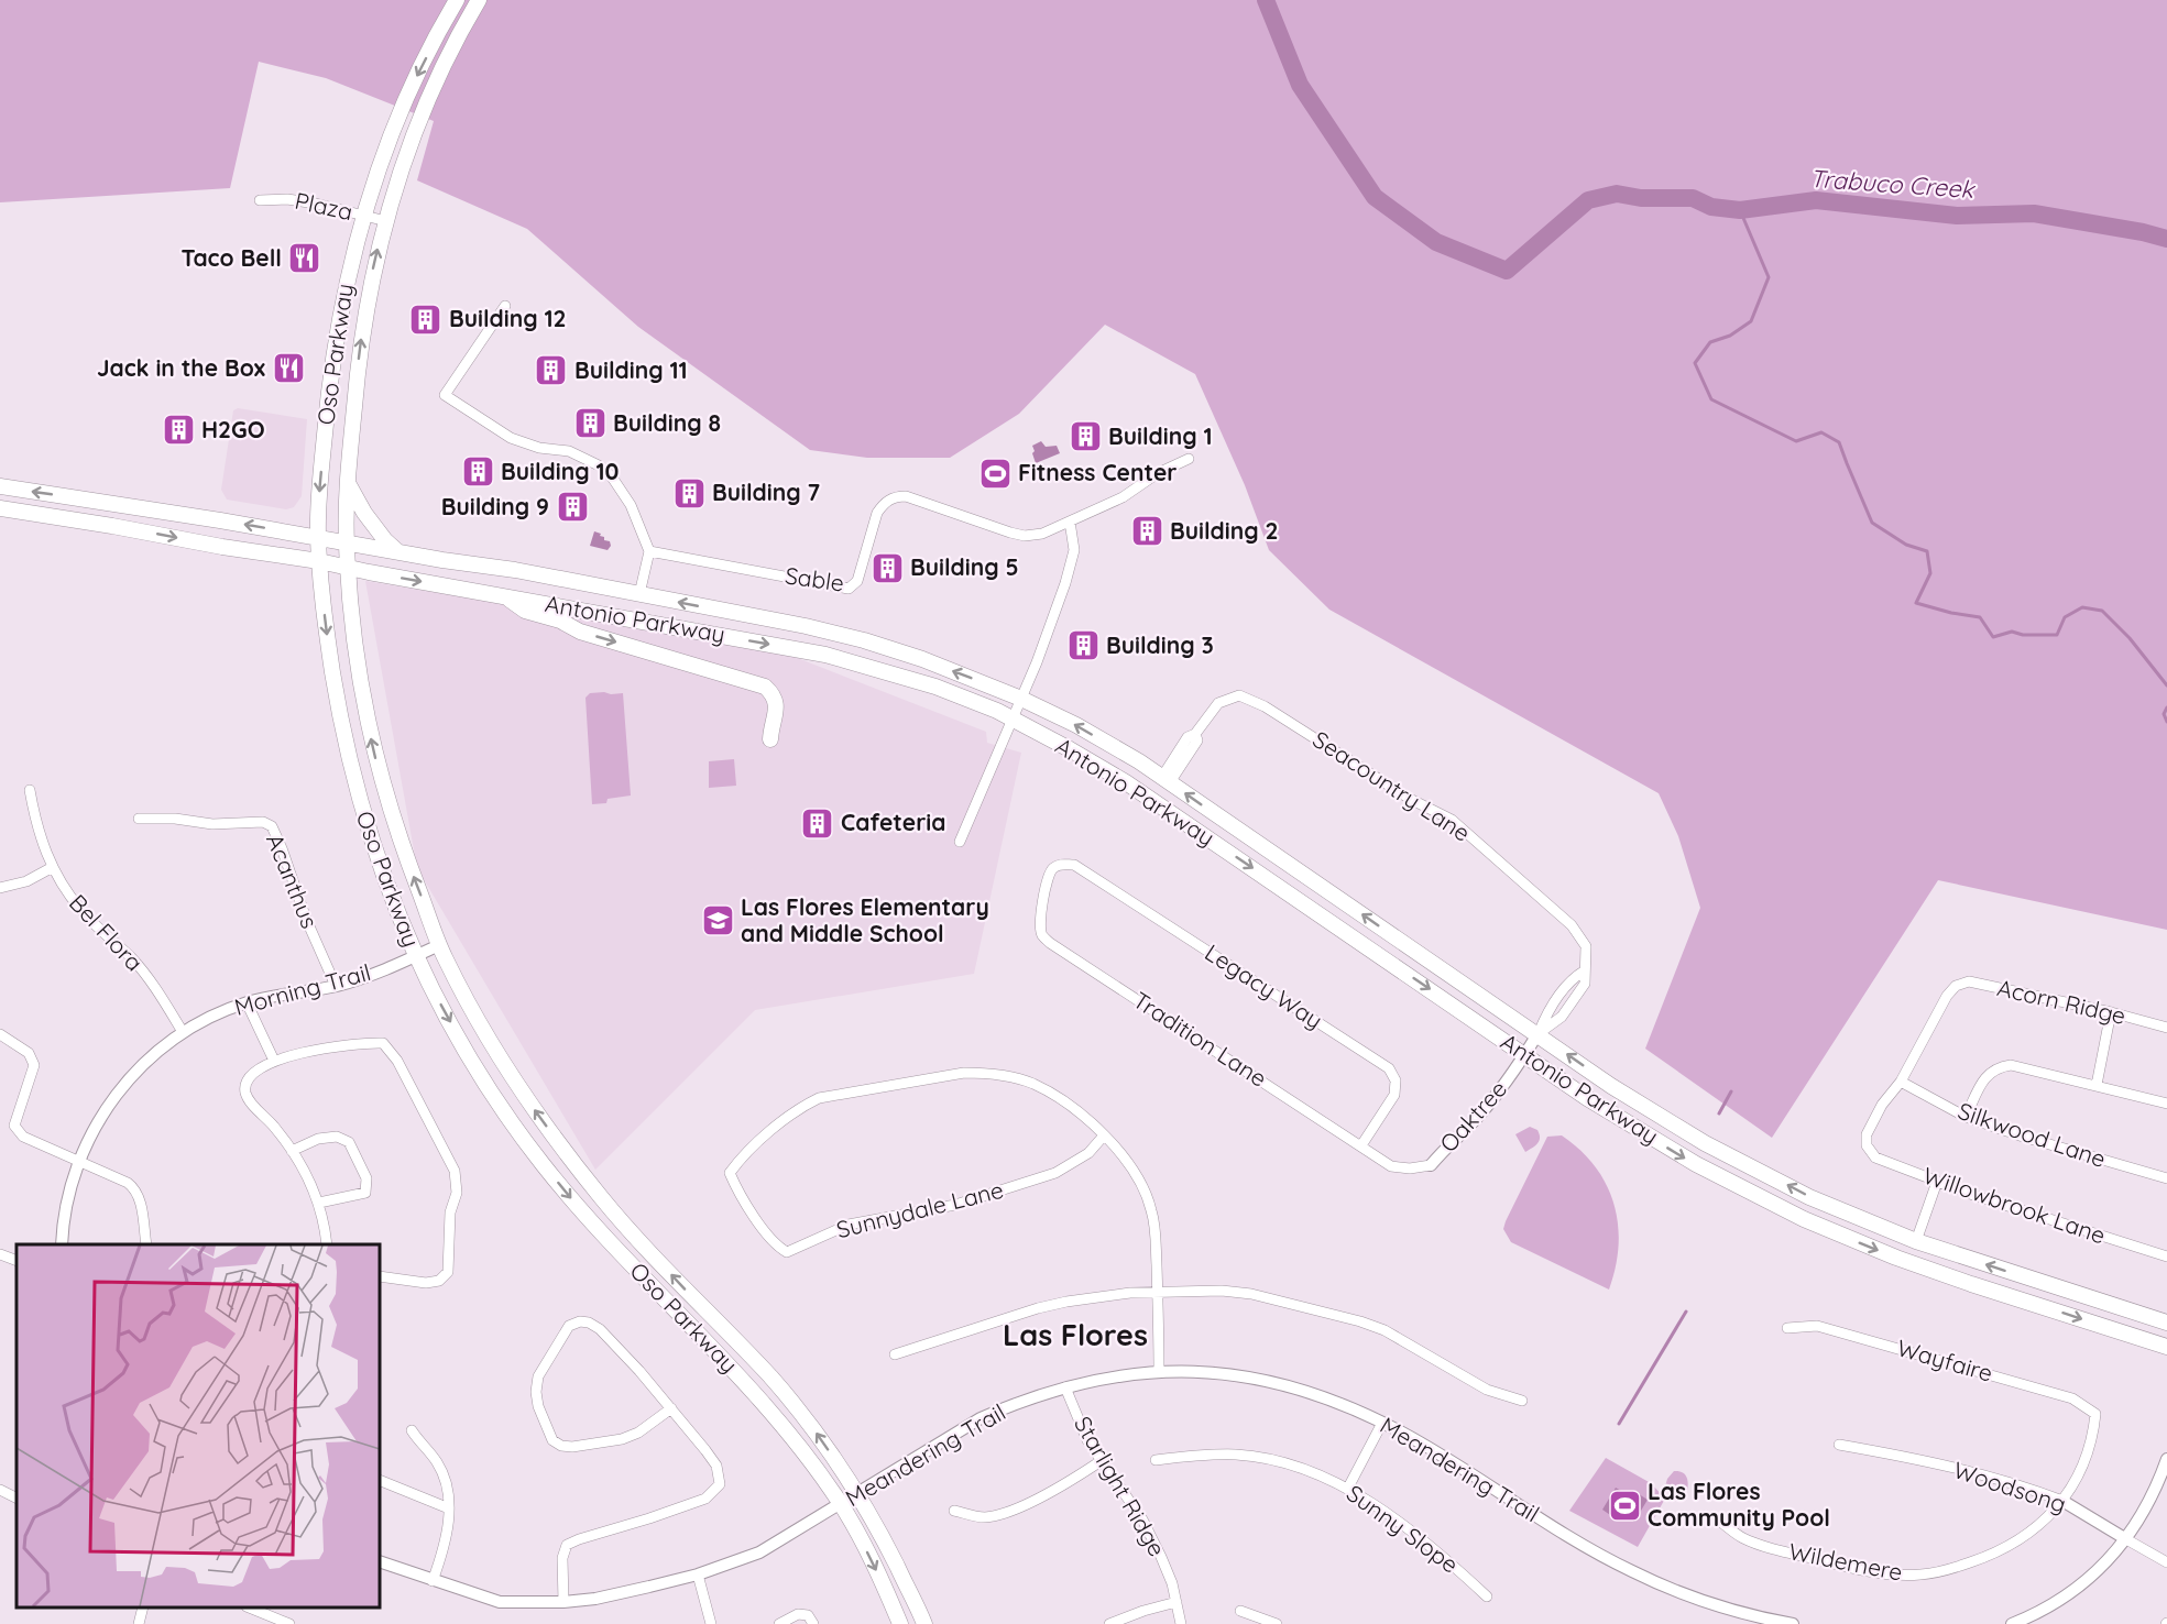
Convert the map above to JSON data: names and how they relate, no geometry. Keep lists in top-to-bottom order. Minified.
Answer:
{"streets":{"main road":["Oso Parkway","Antonio Parkway"],"street":["Plaza","Sable","Seacountry Lane","Acanthus","Bel Flora","Legacy Way","Morning Trail","Acorn Ridge","Tradition Lane","Oaktree","Silkwood Lane","Willowbrook Lane","Sunnydale Lane","Wayfaire","Meandering Trail","Starlight Ridge","Woodsong","Sunny Slope","Wildemere"]},"crossings":[["Plaza","Oso Parkway"],["Oso Parkway","Antonio Parkway"],["Oso Parkway","Morning Trail"],["Oso Parkway","Meandering Trail"],["Antonio Parkway","Seacountry Lane"],["Antonio Parkway","Oaktree"],["Seacountry Lane","Oaktree"],["Acanthus","Morning Trail"],["Bel Flora","Morning Trail"],["Legacy Way","Tradition Lane"],["Acorn Ridge","Silkwood Lane"],["Acorn Ridge","Willowbrook Lane"],["Tradition Lane","Oaktree"],["Silkwood Lane","Willowbrook Lane"],["Wayfaire","Wildemere"],["Meandering Trail","Starlight Ridge"],["Woodsong","Wildemere"]],"districts":["Las Flores"],"water":["Trabuco Creek"],"places":{"restaurant":["Taco Bell","Jack in the Box"],"building":["Building 12","Building 11","Building 8","H2GO","Building 1","Building 10","Building 7","Building 9","Building 2","Building 5","Building 3","Cafeteria"],"sports":["Fitness Center","Las Flores Community Pool"],"school or university":["Las Flores Elementary and Middle School"]}}
